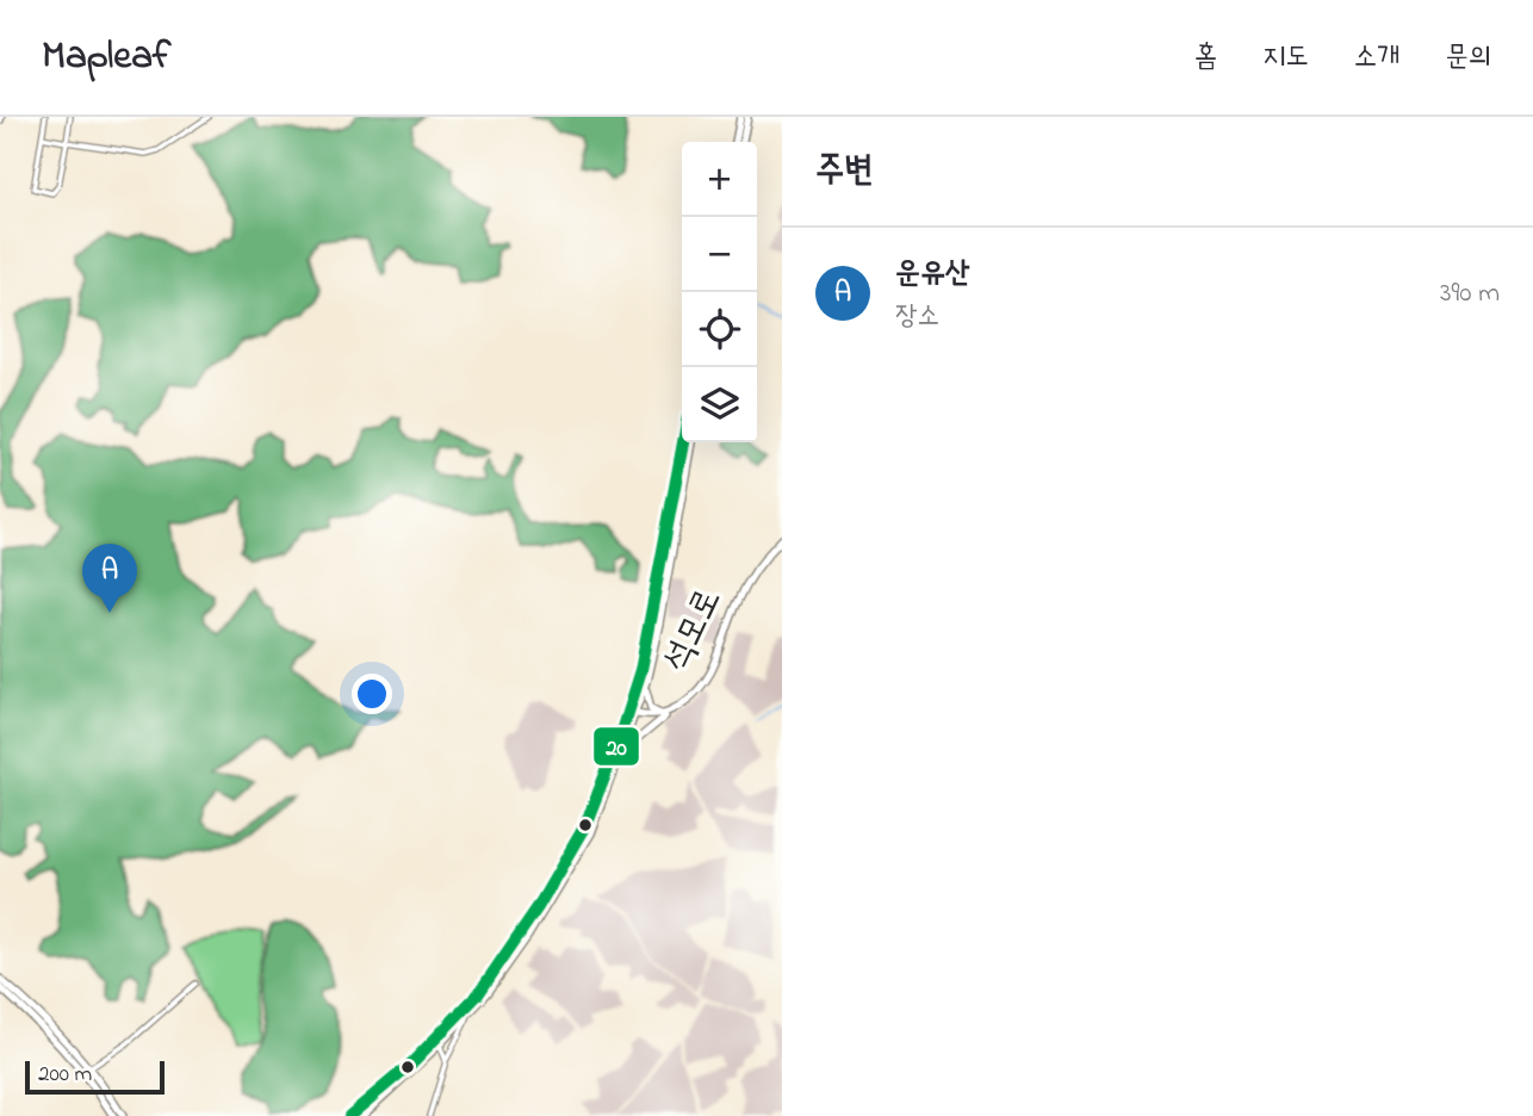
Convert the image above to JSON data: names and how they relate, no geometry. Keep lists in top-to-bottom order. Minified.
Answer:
{"streets":{"street":["석모로"]},"lines":["transit line 20"],"scale_bar":"200 m","page":{"header":"Mapleaf","nav":["홈","지도","소개","문의"],"heading":"주변","map_buttons":["+","−"],"list":[{"mark":"A","name":"운유산","note":"장소","value":"390 m"}],"pins":"A","scale":"200 m"}}
